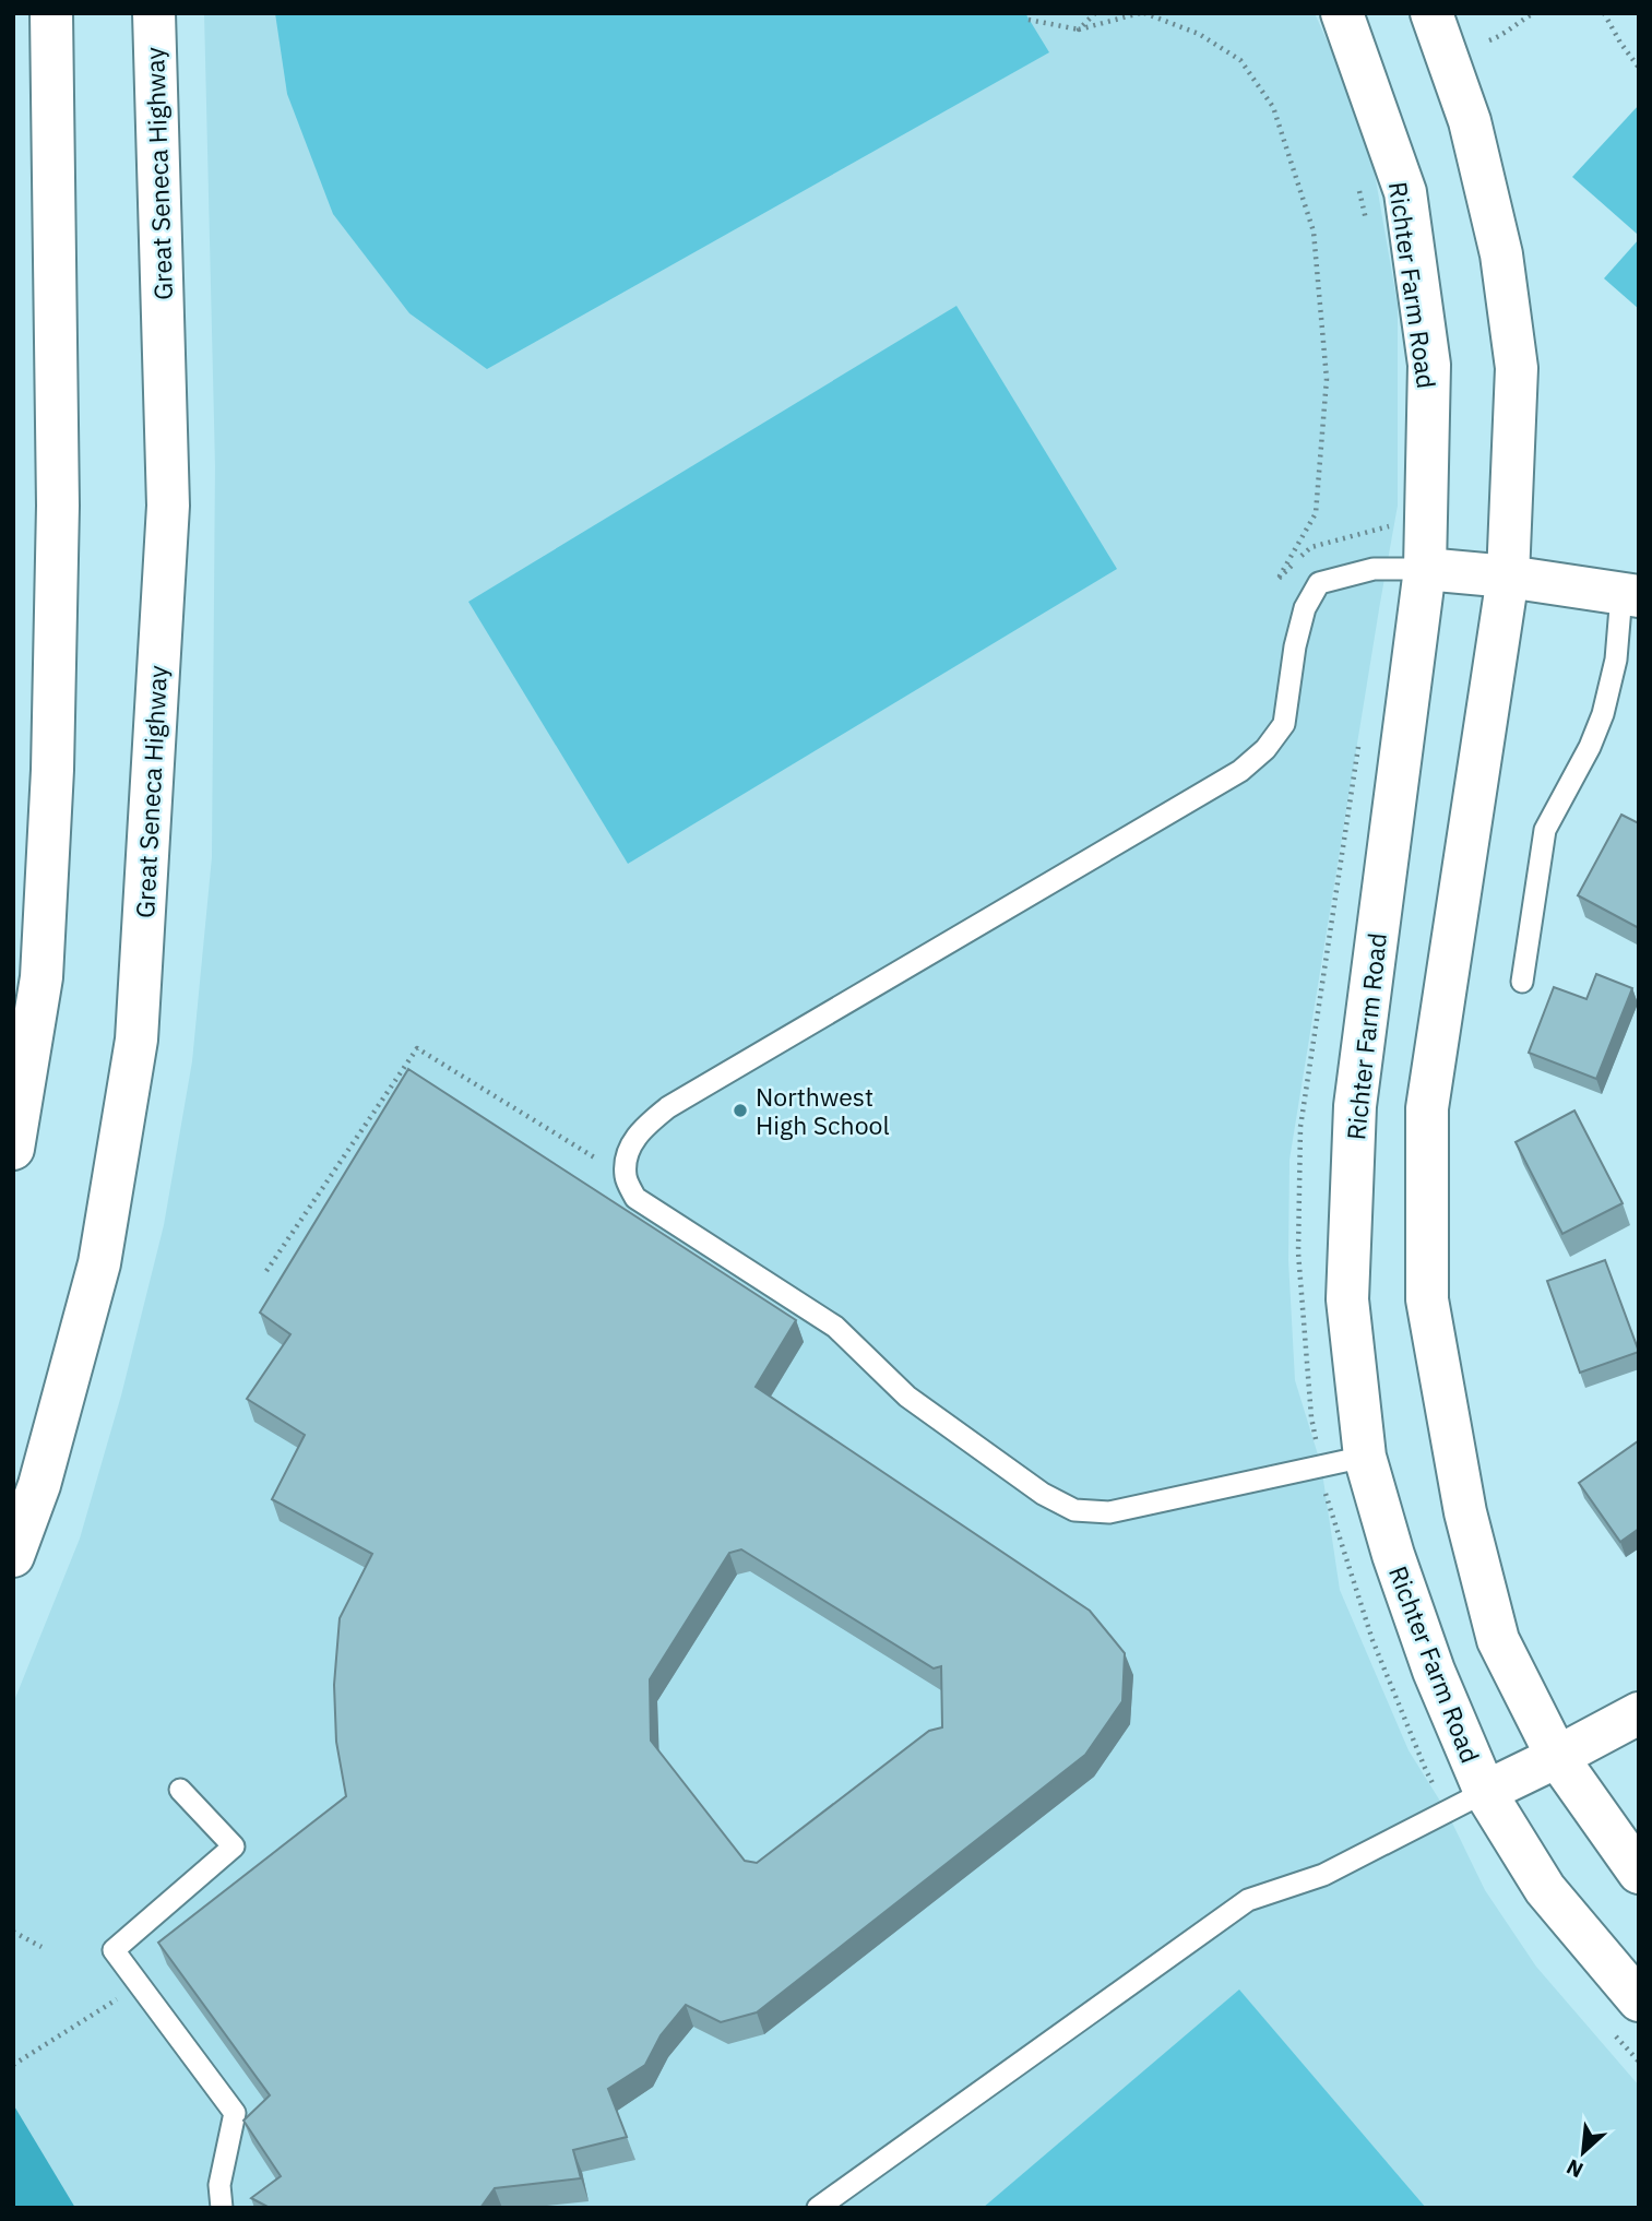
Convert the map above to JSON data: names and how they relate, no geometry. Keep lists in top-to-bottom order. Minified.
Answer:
{"streets":{"main road":["Great Seneca Highway","Richter Farm Road"]},"places":["Northwest High School"],"north":"bottom left"}
